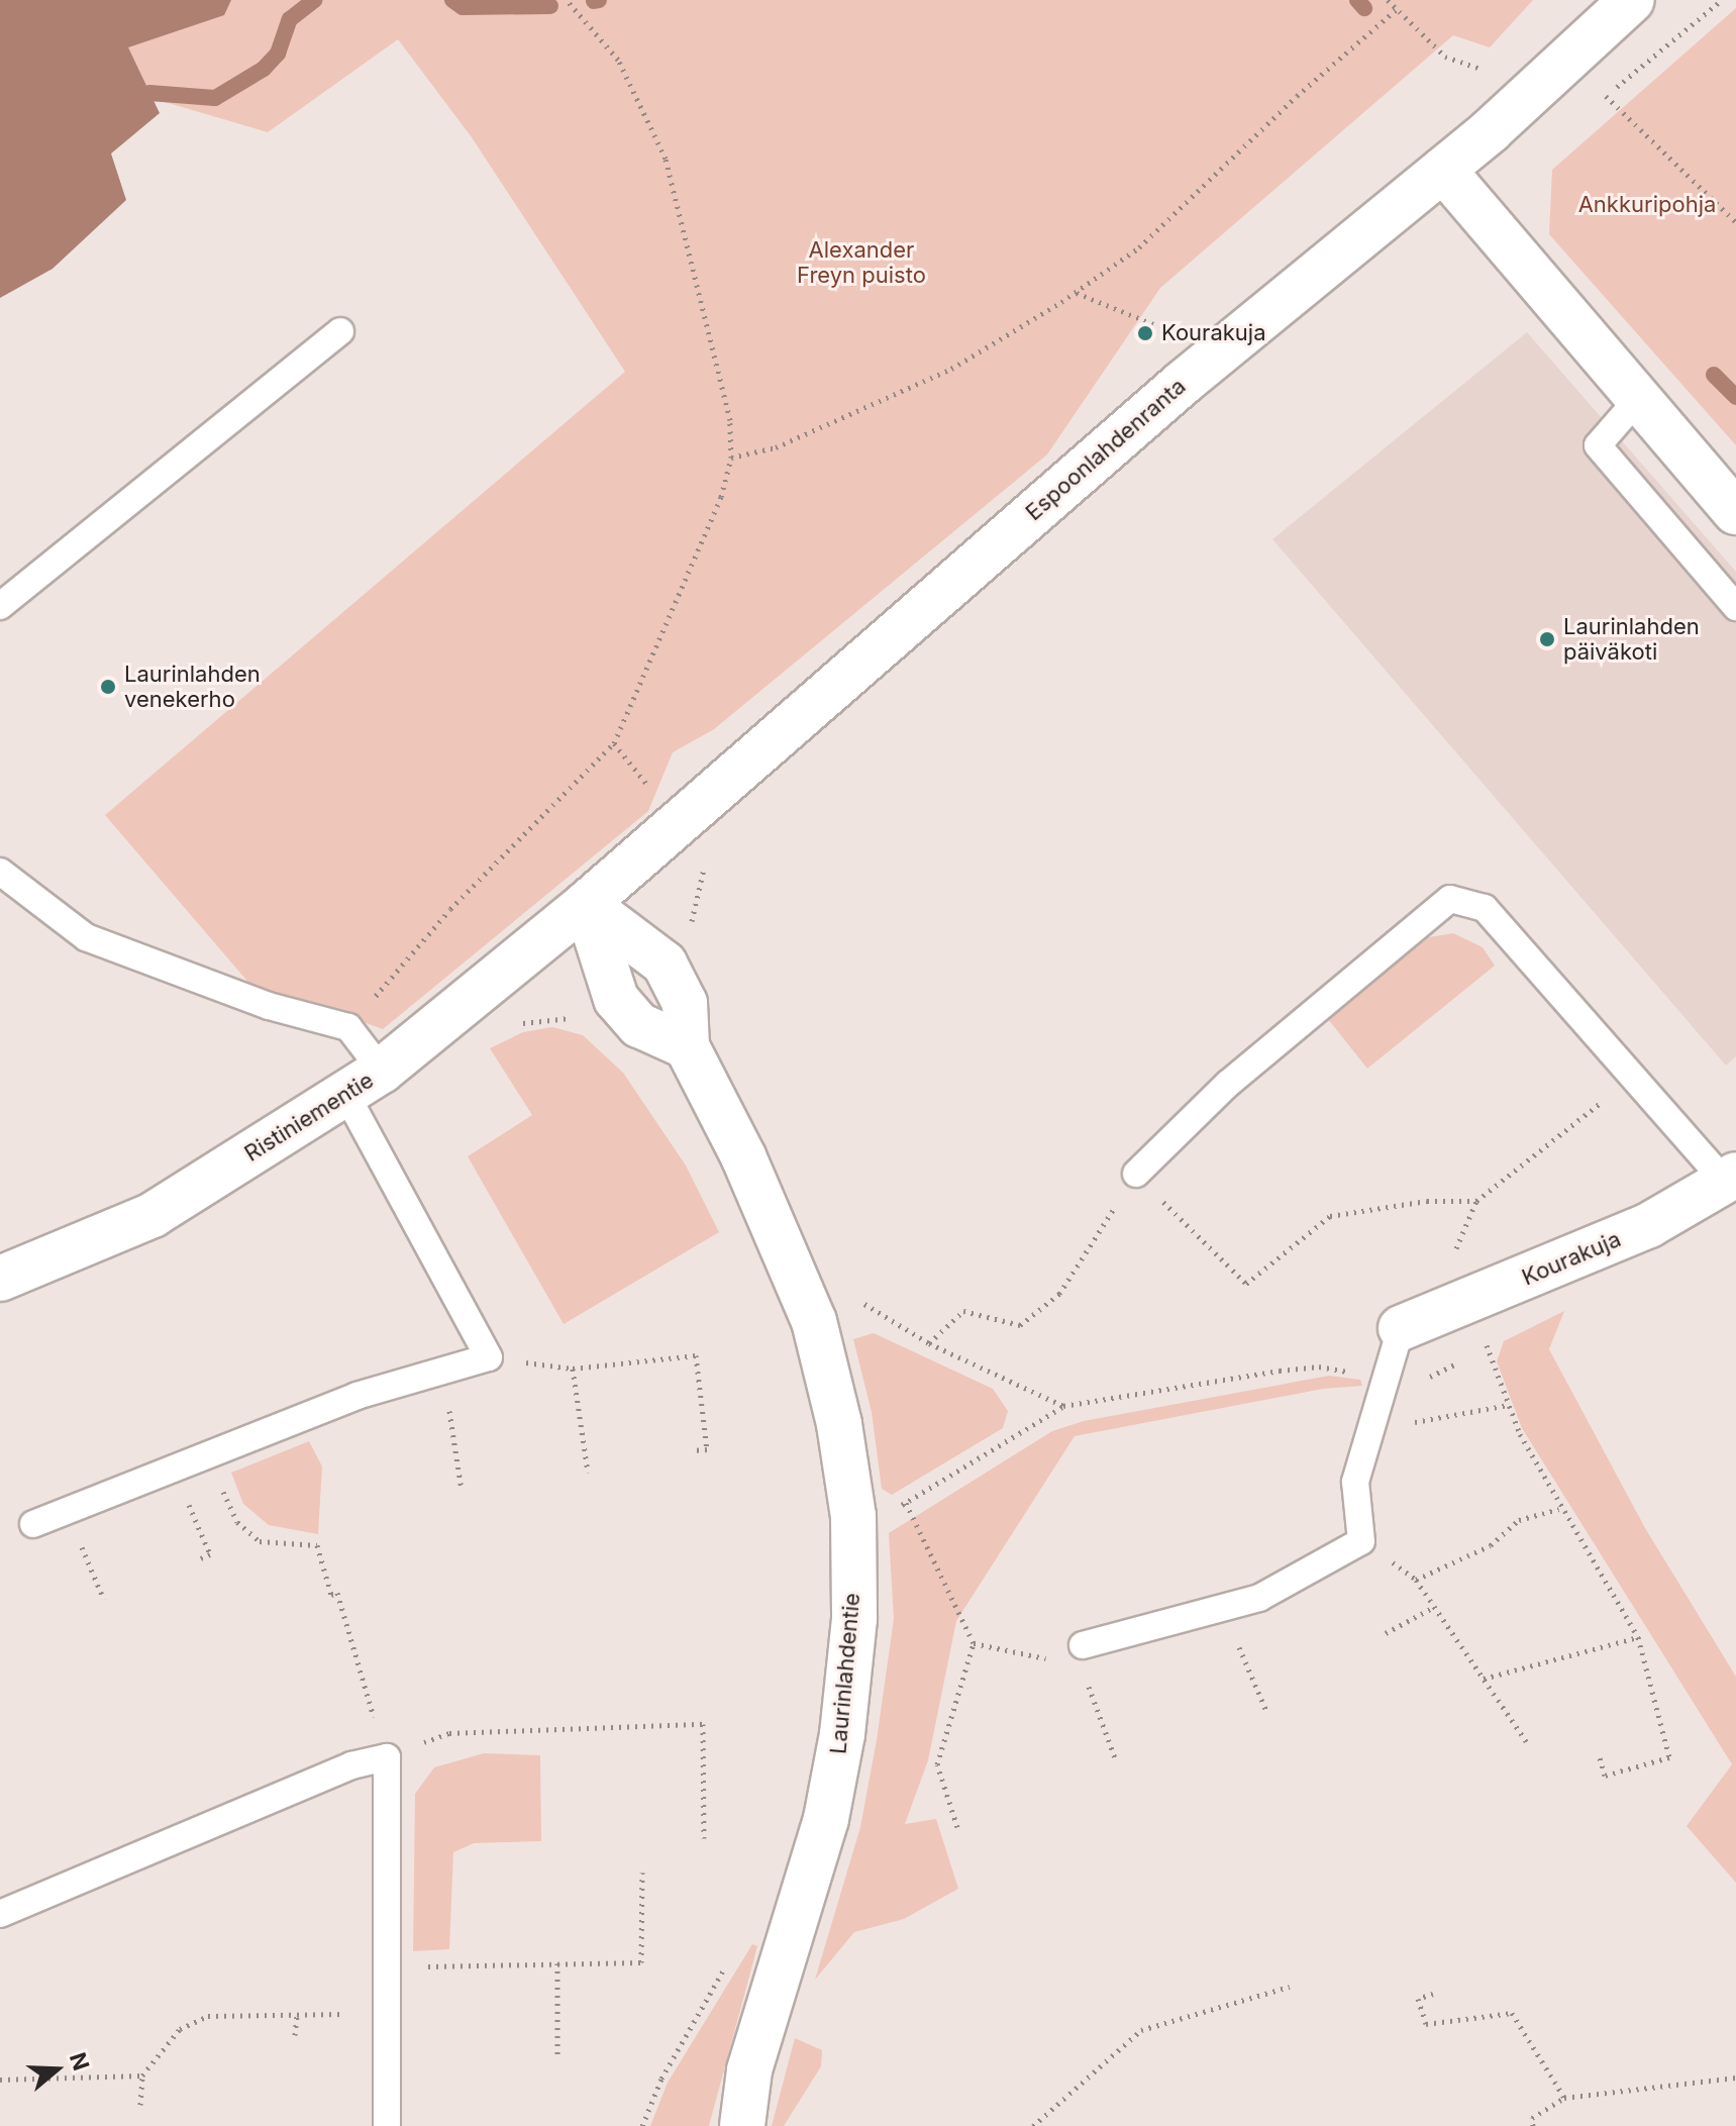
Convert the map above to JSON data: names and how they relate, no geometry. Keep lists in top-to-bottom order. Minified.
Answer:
{"streets":{"street":["Espoonlahdenranta","Ristiniementie","Kourakuja","Laurinlahdentie"]},"crossings":[["Espoonlahdenranta","Ristiniementie"],["Espoonlahdenranta","Laurinlahdentie"],["Ristiniementie","Laurinlahdentie"]],"parks":["Ankkuripohja","Alexander Freyn puisto"],"places":["Kourakuja","Laurinlahden päiväkoti","Laurinlahden venekerho"],"north":"right"}
